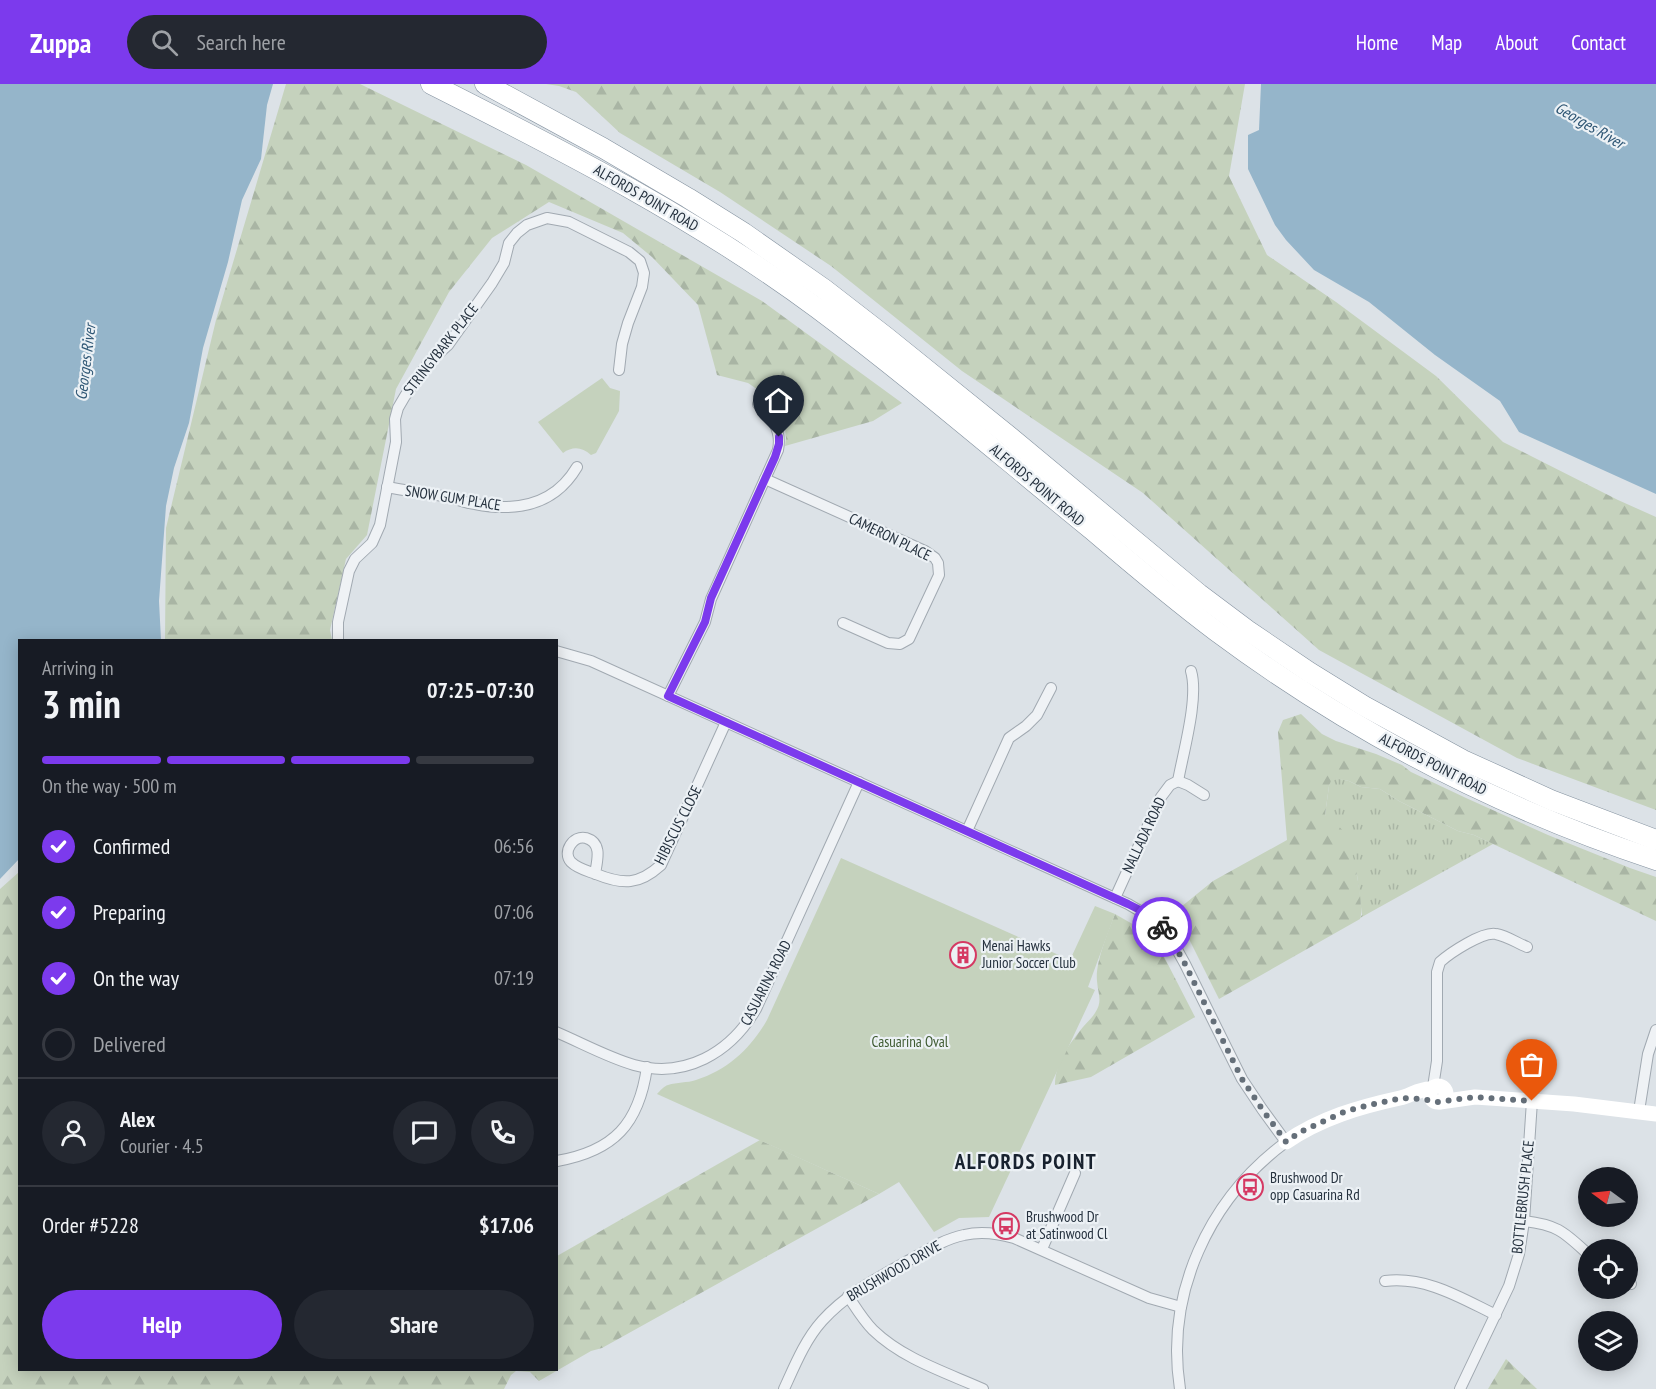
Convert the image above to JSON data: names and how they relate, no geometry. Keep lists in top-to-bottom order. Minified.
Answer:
{"streets":{"highway":["ALFORDS POINT ROAD"],"street":["STRINGYBARK PLACE","SNOW GUM PLACE","CAMERON PLACE","HIBISCUS CLOSE","NALLADA ROAD","CASUARINA ROAD","BOTTLEBRUSH PLACE","BRUSHWOOD DRIVE"]},"crossings":[["STRINGYBARK PLACE","SNOW GUM PLACE"]],"districts":["ALFORDS POINT"],"water":["Georges River"],"parks":["Casuarina Oval"],"places":{"building":["Menai Hawks Junior Soccer Club"],"bus stop":["Brushwood Dr opp Casuarina Rd","Brushwood Dr at Satinwood Cl"]},"north":"left","page":{"header":"Zuppa","search":"Search here","nav":["Home","Map","About","Contact"],"heading":["3 min","Arriving in","07:25–07:30"],"panel":["Alex","Courier · 4.5","Order #5228","$17.06"],"bar":"On the way · 500 m","list":[["Confirmed","06:56"],["Preparing","07:06"],["On the way","07:19"],"Delivered"],"buttons":["Help","Share"]}}
